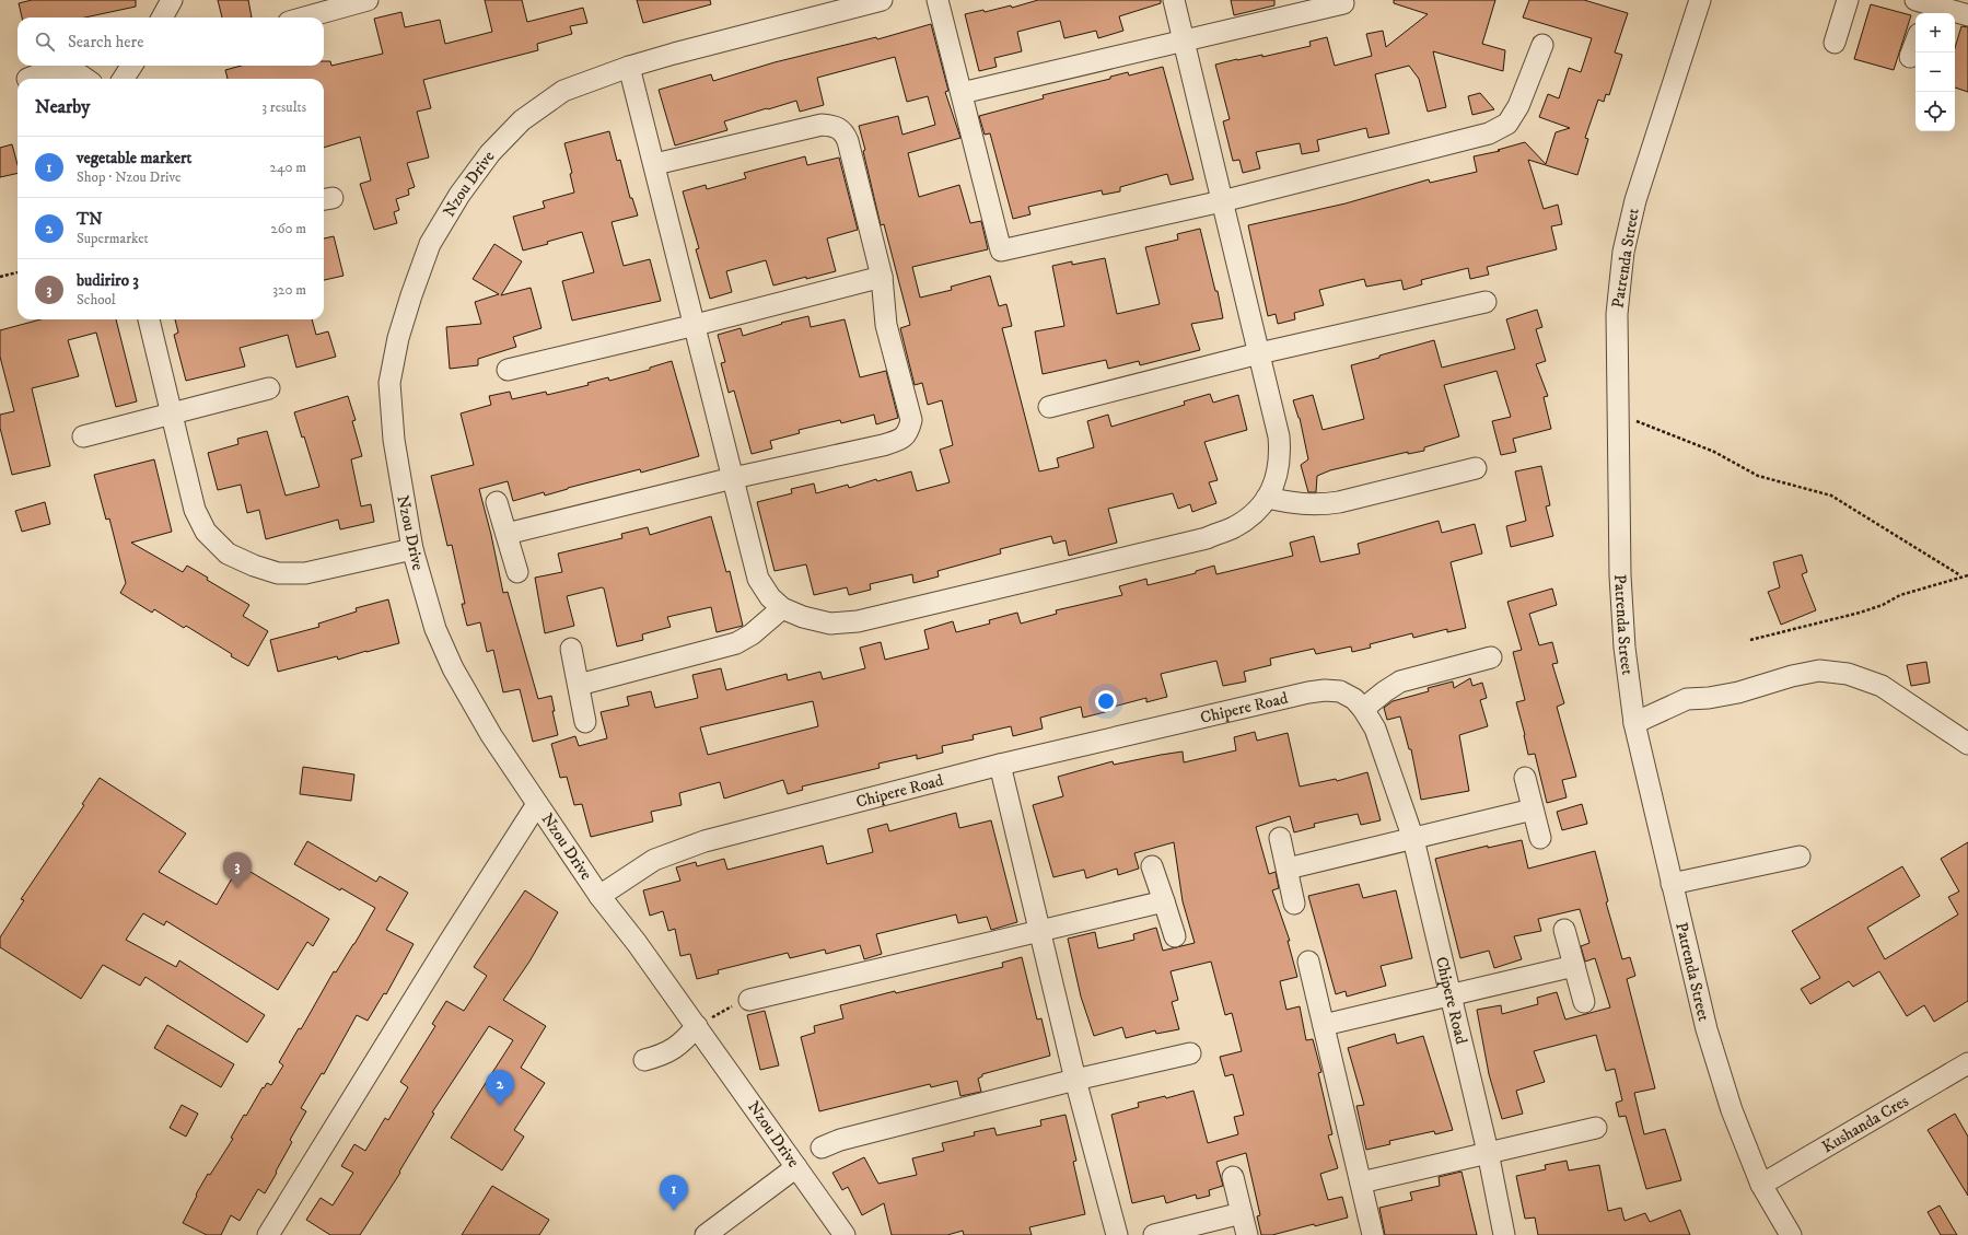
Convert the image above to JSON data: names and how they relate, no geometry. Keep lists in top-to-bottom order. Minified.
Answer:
{"streets":{"street":["Nzou Drive","Patrenda Street","Chipere Road","Kushanda Cres"]},"crossings":[["Nzou Drive","Chipere Road"],["Patrenda Street","Kushanda Cres"]],"page":{"map_buttons":["+","−"],"search":"Search here","heading":["Nearby","3 results"],"list":[{"mark":"1","name":"vegetable markert","note":"Shop · Nzou Drive","value":"240 m"},{"mark":"2","name":"TN","note":"Supermarket","value":"260 m"},{"mark":"3","name":"budiriro 3","note":"School","value":"320 m"}],"pins":["3","2","1"]}}
